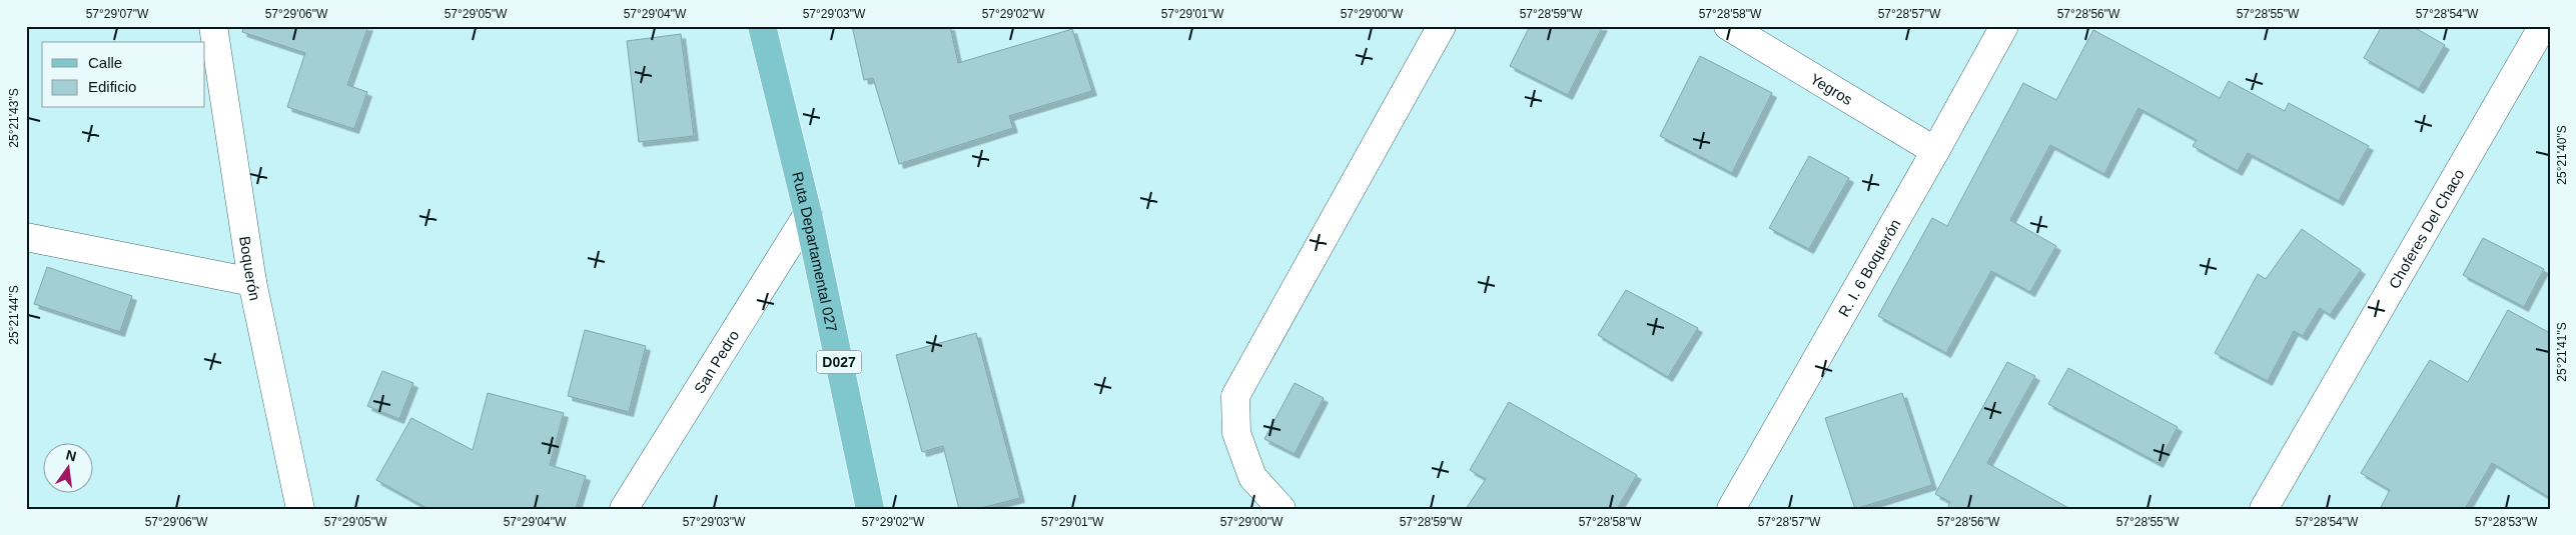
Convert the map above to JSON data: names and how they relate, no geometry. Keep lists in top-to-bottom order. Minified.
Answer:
{"streets":{"main road":["Ruta Departamental 027","D027"],"street":["Yegros","Choferes Del Chaco","Boquerón","R. I. 6 Boquerón","San Pedro"]},"crossings":[["Yegros","R. I. 6 Boquerón"],["Ruta Departamental 027","San Pedro"]],"legend":["Calle","Edificio"],"north":"top","coordinates":["57°29'07\"W","57°29'06\"W","57°29'05\"W","57°29'04\"W","57°29'03\"W","57°29'02\"W","57°29'01\"W","57°29'00\"W","57°28'59\"W","57°28'58\"W","57°28'57\"W","57°28'56\"W","57°28'55\"W","57°28'54\"W","25°21'43\"S","25°21'40\"S","25°21'44\"S","25°21'41\"S","57°28'53\"W"]}
